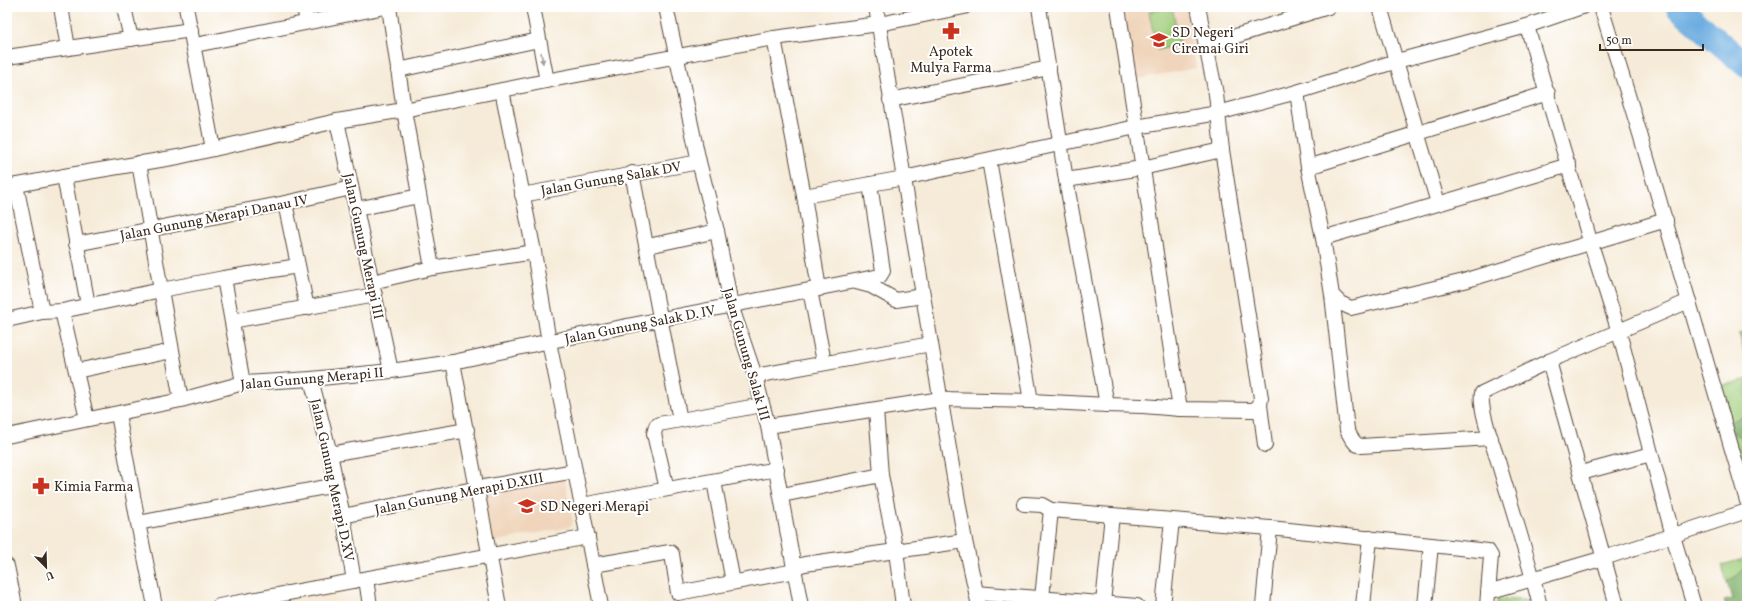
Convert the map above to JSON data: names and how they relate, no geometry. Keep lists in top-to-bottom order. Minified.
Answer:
{"streets":{"street":["Jalan Gunung Salak DV","Jalan Gunung Merapi Danau IV","Jalan Gunung Merapi III","Jalan Gunung Salak D. IV","Jalan Gunung Salak III","Jalan Gunung Merapi II","Jalan Gunung Merapi D.XV","Jalan Gunung Merapi D.XIII"]},"crossings":[["Jalan Gunung Salak DV","Jalan Gunung Salak III"],["Jalan Gunung Merapi Danau IV","Jalan Gunung Merapi III"],["Jalan Gunung Merapi III","Jalan Gunung Merapi II"],["Jalan Gunung Salak D. IV","Jalan Gunung Salak III"],["Jalan Gunung Salak D. IV","Jalan Gunung Merapi II"],["Jalan Gunung Merapi II","Jalan Gunung Merapi D.XV"],["Jalan Gunung Merapi D.XV","Jalan Gunung Merapi D.XIII"]],"places":{"pharmacy":["Apotek Mulya Farma","Kimia Farma"],"school or university":["SD Negeri Ciremai Giri","SD Negeri Merapi"]},"scale_bar":"50 m","north":"bottom right"}
